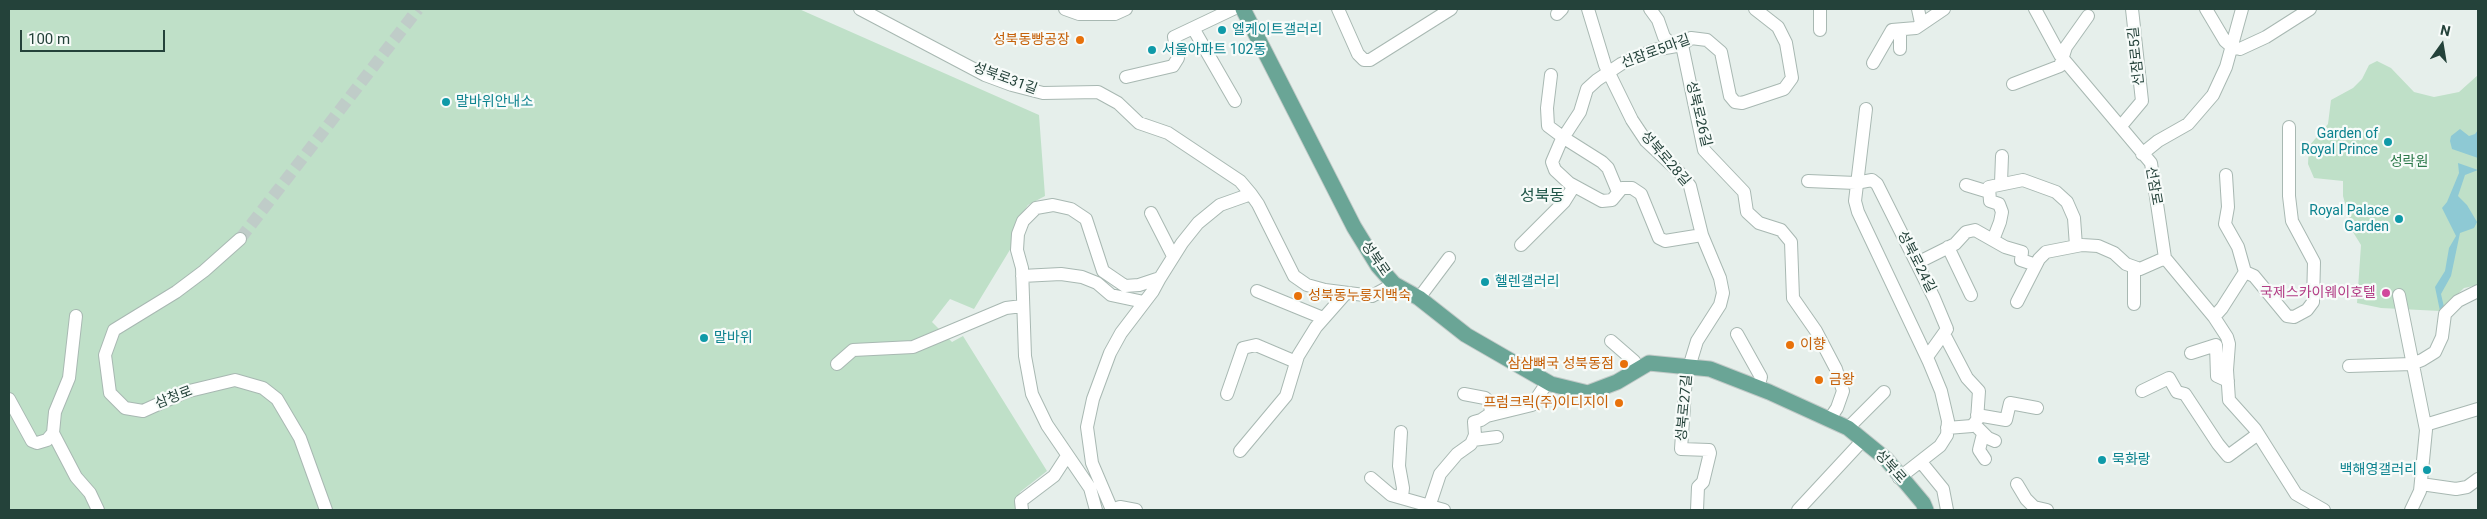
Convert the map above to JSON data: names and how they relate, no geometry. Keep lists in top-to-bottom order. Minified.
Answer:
{"streets":{"main road":["성북로"],"street":["선잠로5마길","선잠로5길","성북로31길","성북로26길","성북로28길","선잠로","성북로24길","삼청로","성북로27길"]},"crossings":[["선잠로5마길","성북로26길"],["선잠로5마길","성북로28길"],["성북로31길","성북로"],["성북로26길","성북로"],["성북로28길","성북로"],["성북로28길","성북로27길"],["성북로","성북로27길"]],"districts":["성북동"],"parks":["성락원"],"places":["엘케이트갤러리","성북동빵공장","서울아파트 102동","말바위안내소","Garden of Royal Prince","Royal Palace Garden","헬렌갤러리","국제스카이웨이호텔","성북동누룽지백숙","말바위","이향","삼삼뼈국 성북동점","금왕","프럼크릭(주)이디지이","묵화랑","백해영갤러리"],"scale_bar":"100 m","north":"top"}
